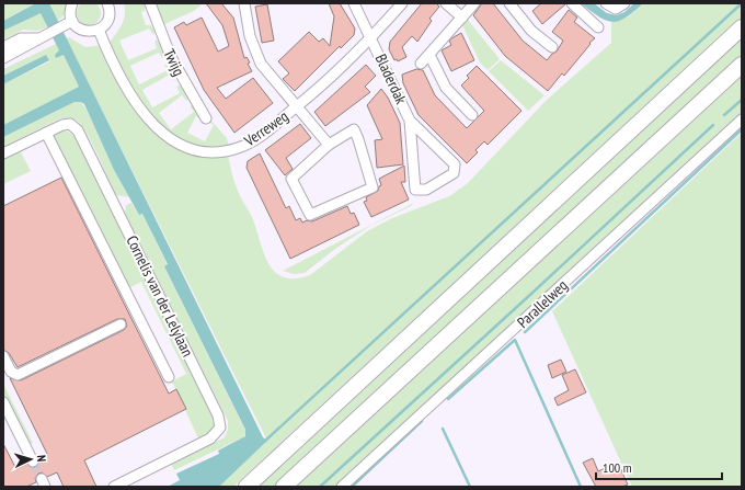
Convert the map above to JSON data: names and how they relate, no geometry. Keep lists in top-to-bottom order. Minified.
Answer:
{"streets":{"street":["Twijg","Bladerdak","Verreweg","Cornelis van der Lelylaan","Parallelweg"]},"crossings":[["Bladerdak","Verreweg"]],"scale_bar":"100 m","north":"right"}
